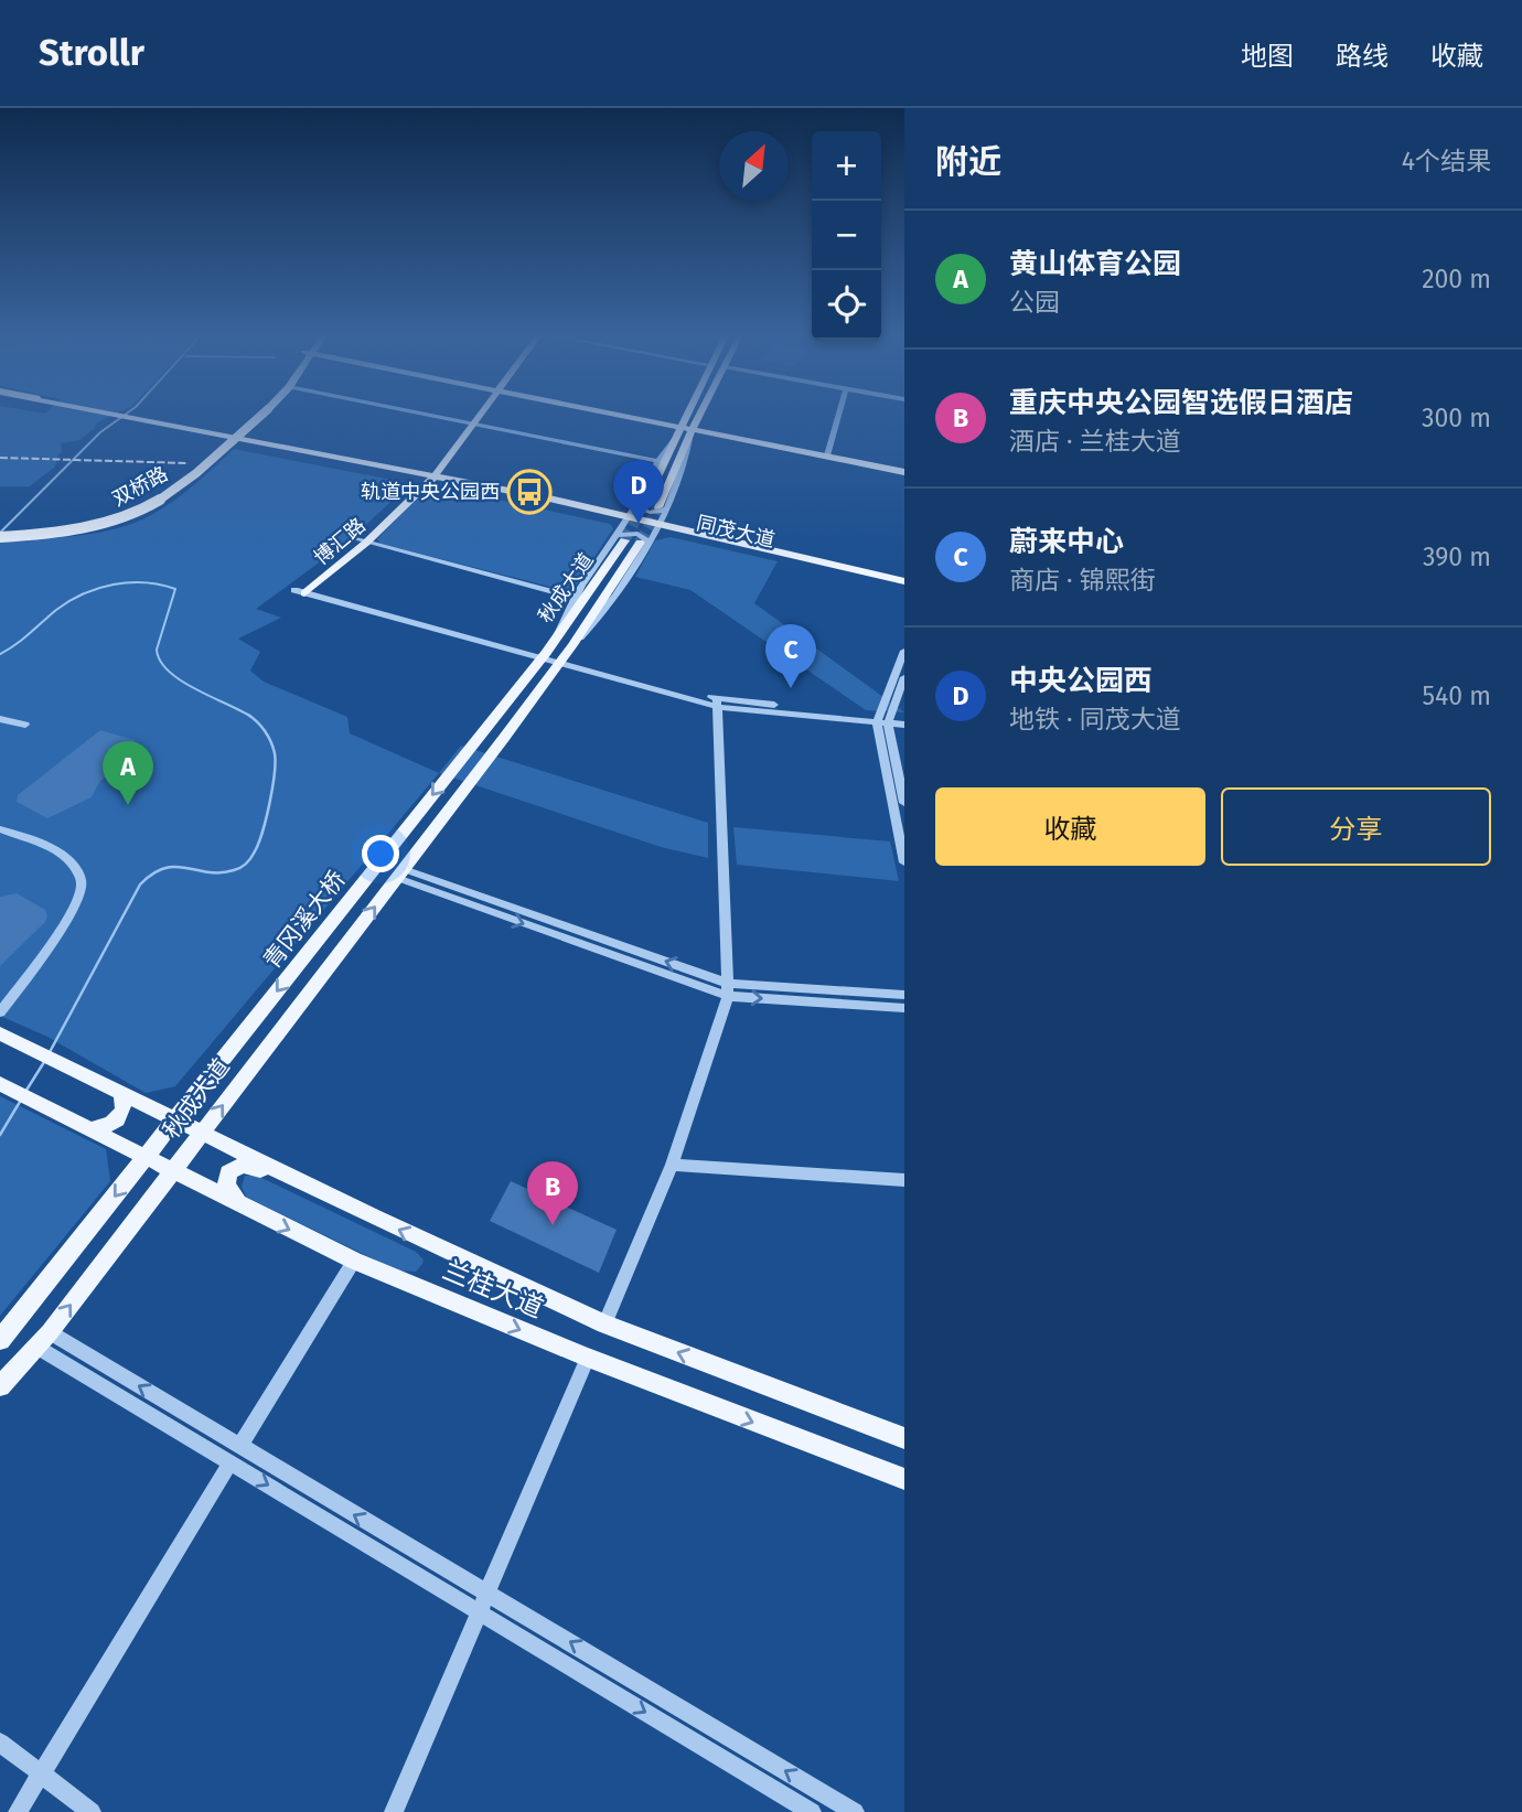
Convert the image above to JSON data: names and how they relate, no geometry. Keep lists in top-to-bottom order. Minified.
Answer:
{"streets":{"main road":["双桥路","同茂大道","博汇路","秋成大道","青冈溪大桥","兰桂大道"]},"crossings":[["同茂大道","博汇路"],["秋成大道","青冈溪大桥"],["秋成大道","兰桂大道"]],"one_way":["青冈溪大桥"],"places":{"bus stop":["轨道中央公园西"]},"north":"top right","page":{"header":"Strollr","nav":["地图","路线","收藏"],"heading":["附近","4个结果"],"map_buttons":["+","−"],"list":[{"mark":"A","name":"黄山体育公园","note":"公园","value":"200 m"},{"mark":"B","name":"重庆中央公园智选假日酒店","note":"酒店 · 兰桂大道","value":"300 m"},{"mark":"C","name":"蔚来中心","note":"商店 · 锦熙街","value":"390 m"},{"mark":"D","name":"中央公园西","note":"地铁 · 同茂大道","value":"540 m"}],"pins":["D","C","A","B"],"buttons":["收藏","分享"]}}
